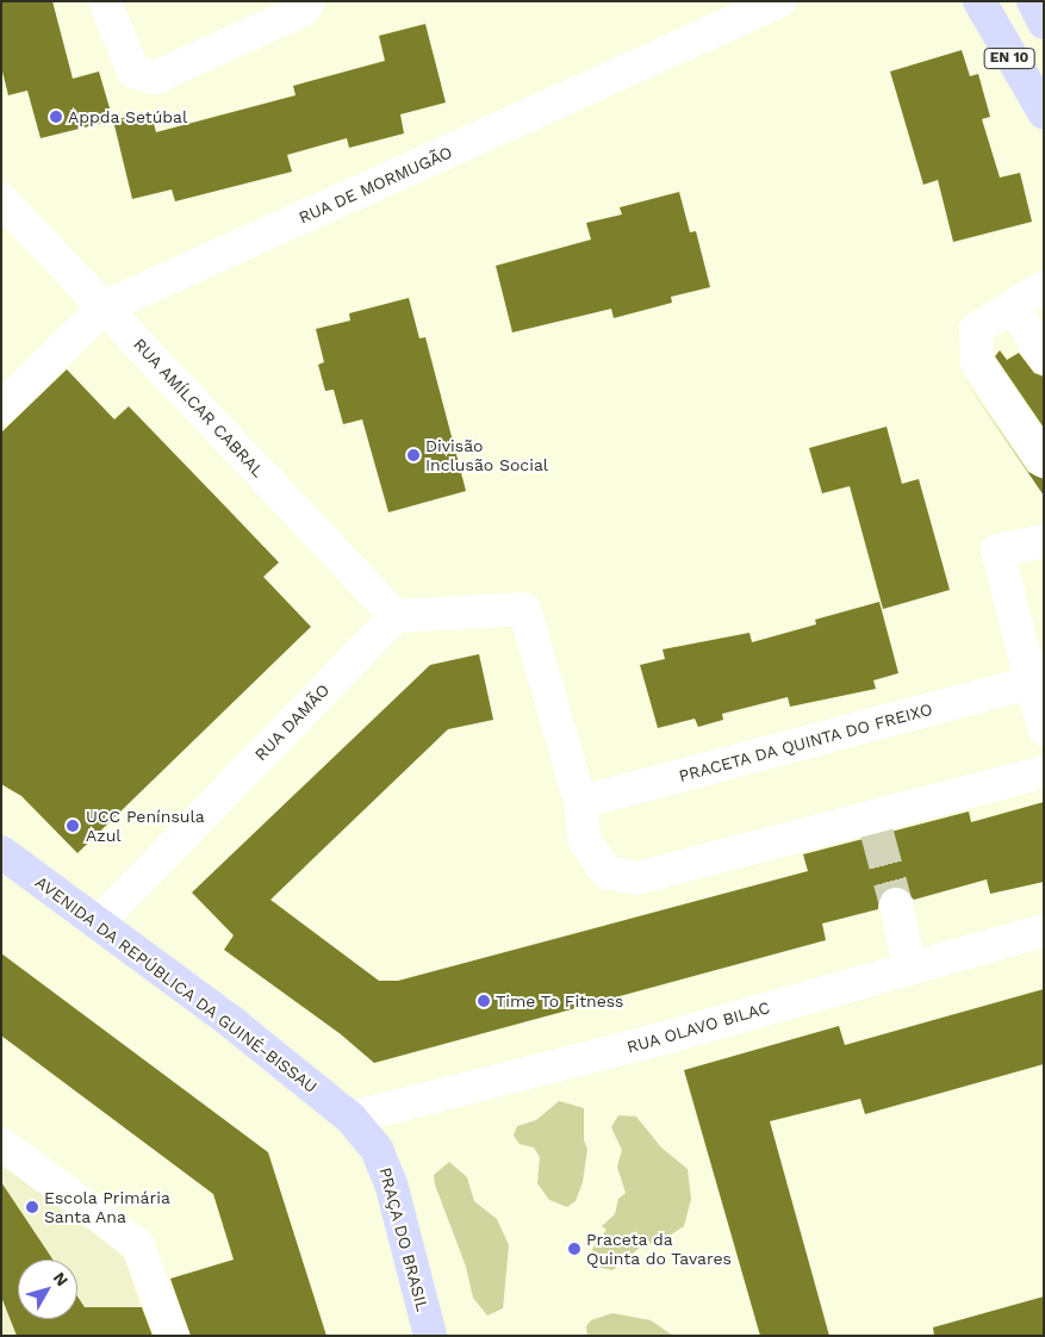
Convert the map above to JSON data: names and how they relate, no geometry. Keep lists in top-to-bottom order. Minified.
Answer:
{"streets":{"main road":["EN 10","AVENIDA DA REPÚBLICA DA GUINÉ-BISSAU","PRAÇA DO BRASIL"],"street":["RUA DE MORMUGÃO","RUA AMÍLCAR CABRAL","RUA DAMÃO","PRACETA DA QUINTA DO FREIXO","RUA OLAVO BILAC"]},"crossings":[["RUA DE MORMUGÃO","RUA AMÍLCAR CABRAL"],["RUA AMÍLCAR CABRAL","RUA DAMÃO"],["RUA DAMÃO","AVENIDA DA REPÚBLICA DA GUINÉ-BISSAU"],["AVENIDA DA REPÚBLICA DA GUINÉ-BISSAU","RUA OLAVO BILAC"],["AVENIDA DA REPÚBLICA DA GUINÉ-BISSAU","PRAÇA DO BRASIL"],["RUA OLAVO BILAC","PRAÇA DO BRASIL"]],"places":["Appda Setúbal","Divisão Inclusão Social","UCC Península Azul","Time To Fitness","Escola Primária Santa Ana","Praceta da Quinta do Tavares"],"north":"top right"}
